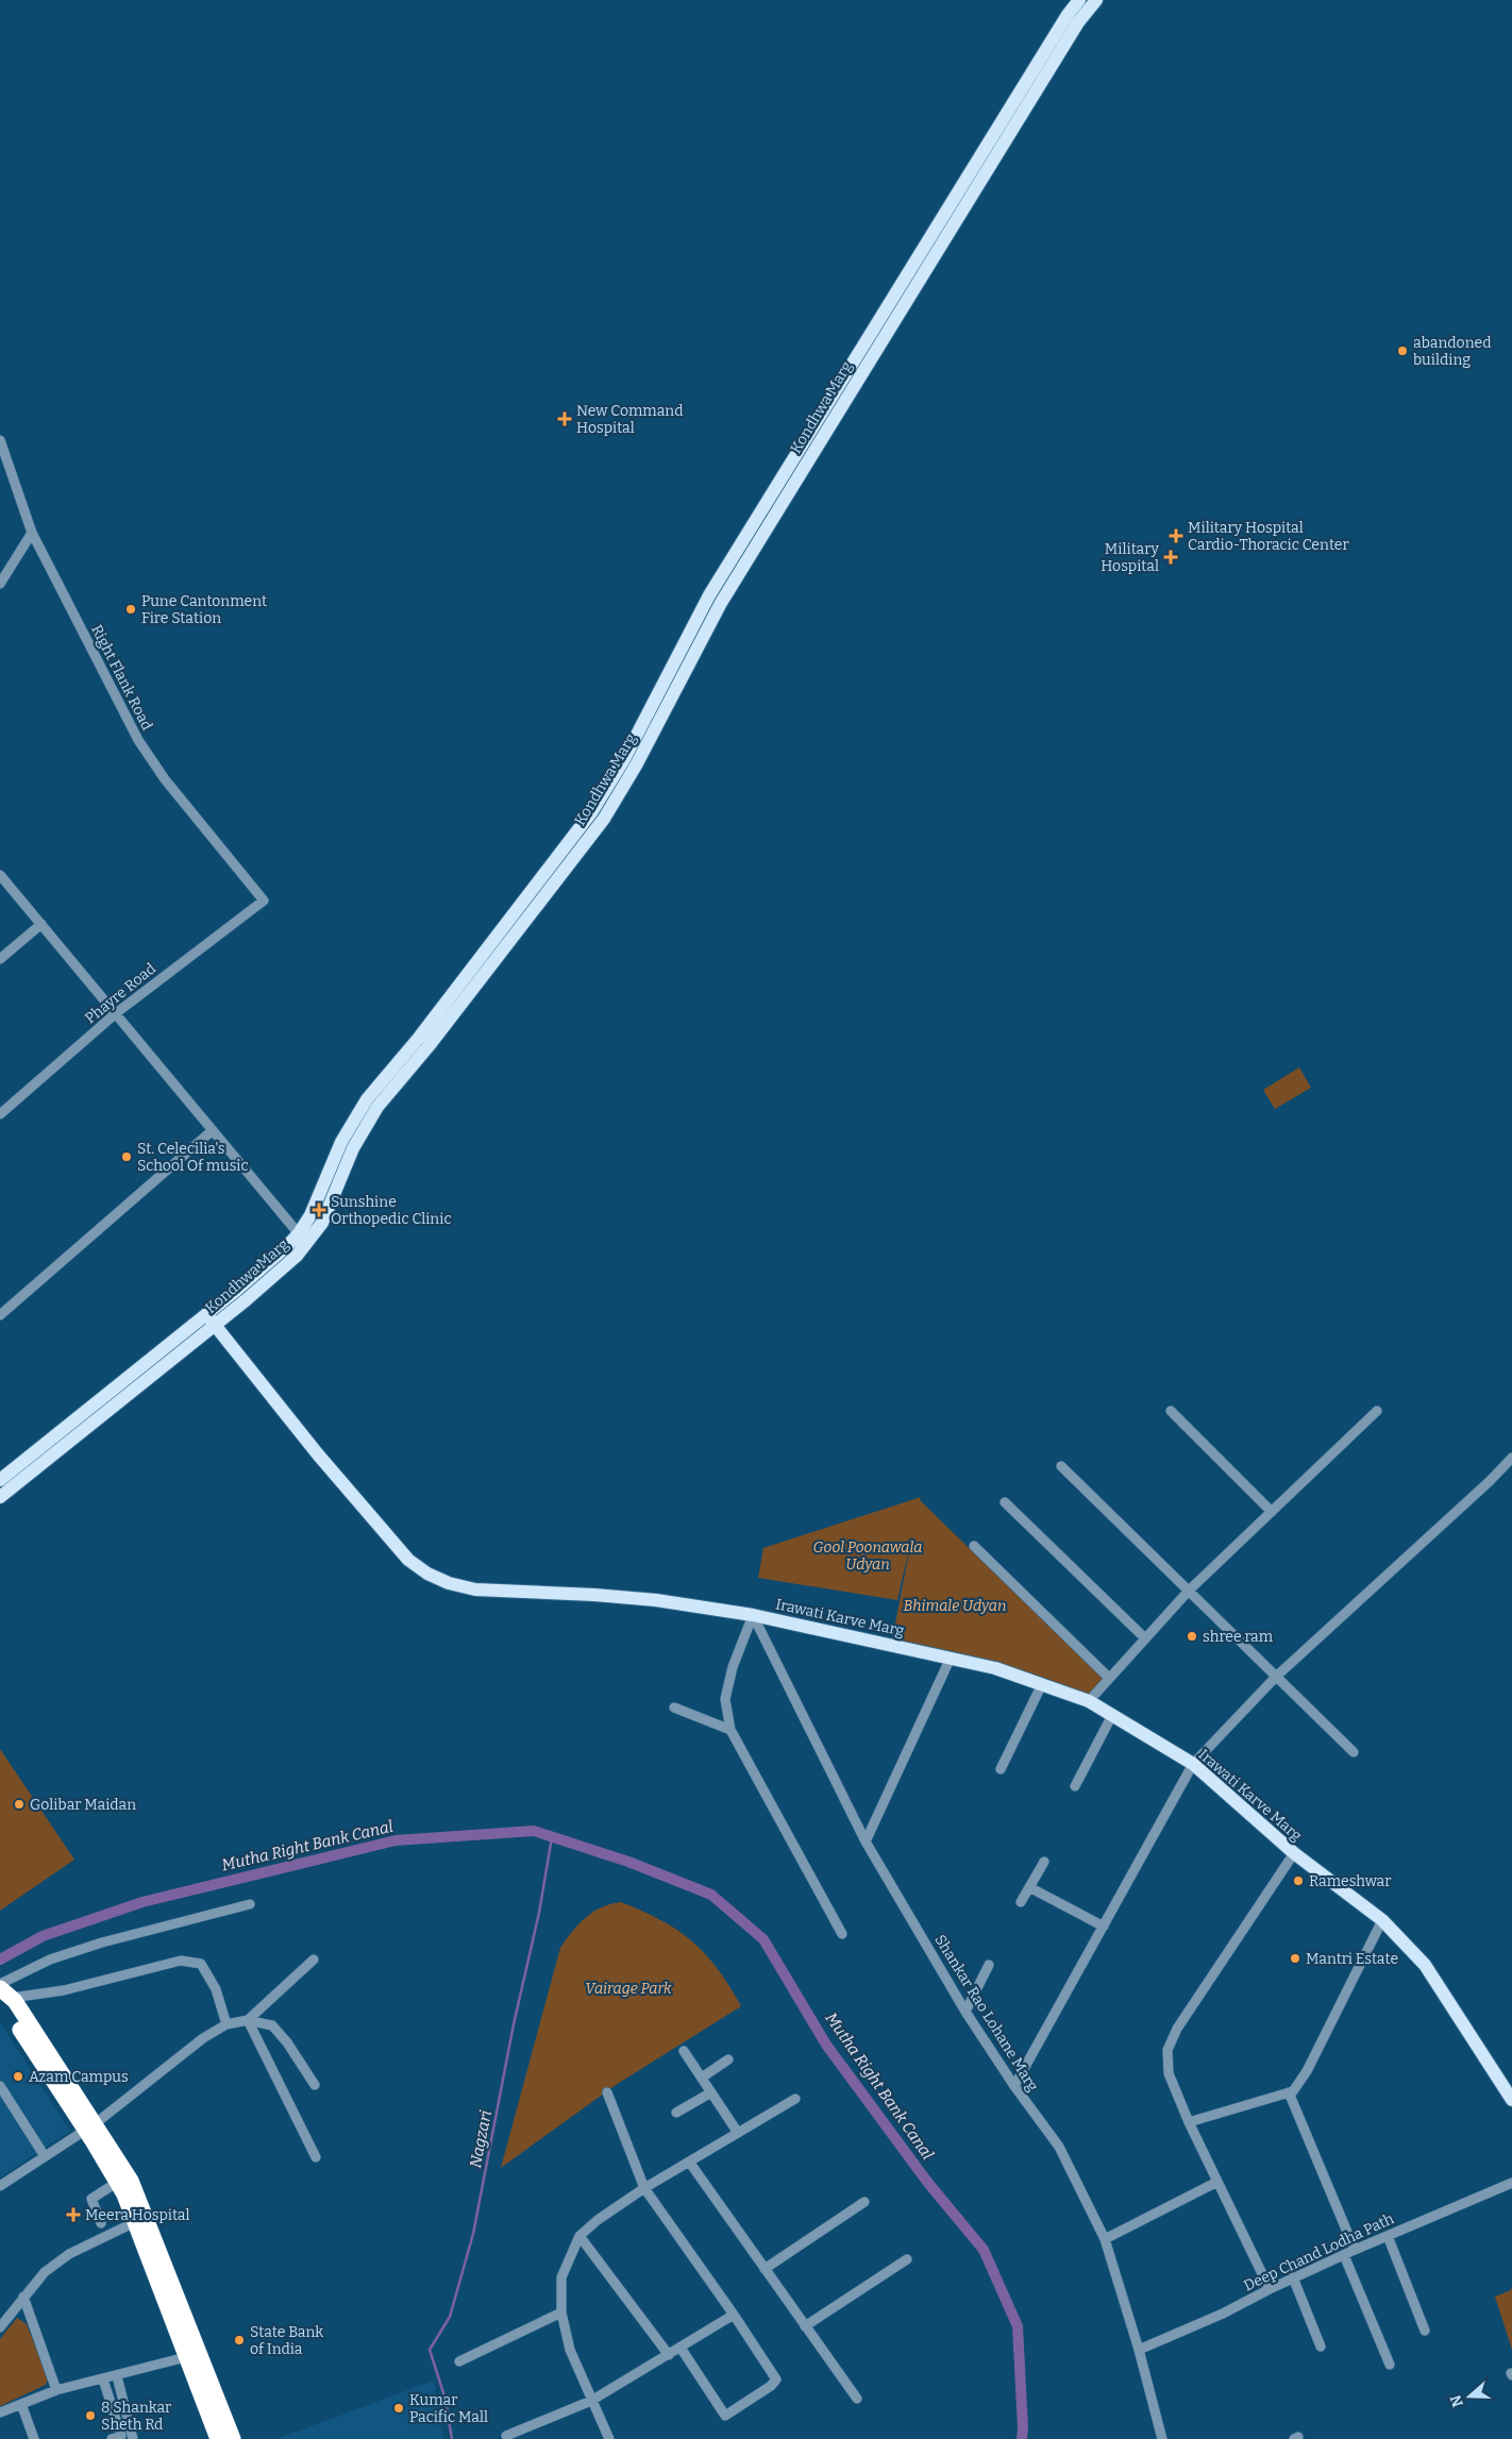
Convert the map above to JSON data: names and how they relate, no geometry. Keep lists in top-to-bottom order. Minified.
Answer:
{"streets":{"main road":["Kondhwa Marg","Irawati Karve Marg"],"street":["Right Flank Road","Phayre Road","Shankar Rao Lohane Marg","Deep Chand Lodha Path"]},"crossings":[["Kondhwa Marg","Irawati Karve Marg"],["Right Flank Road","Phayre Road"],["Irawati Karve Marg","Shankar Rao Lohane Marg"],["Shankar Rao Lohane Marg","Deep Chand Lodha Path"]],"water":["Mutha Right Bank Canal","Nagzari"],"parks":["Gool Poonawala Udyan","Bhimale Udyan","Vairage Park"],"places":{"other":["abandoned building","Pune Cantonment Fire Station","St. Celecilia's School Of music","shree ram","Golibar Maidan","Rameshwar","Mantri Estate","Azam Campus","State Bank of India","Kumar Pacific Mall","8 Shankar Sheth Rd"],"health":["New Command Hospital","Military Hospital Cardio-Thoracic Center","Military Hospital","Sunshine Orthopedic Clinic","Meera Hospital"]},"north":"left"}
